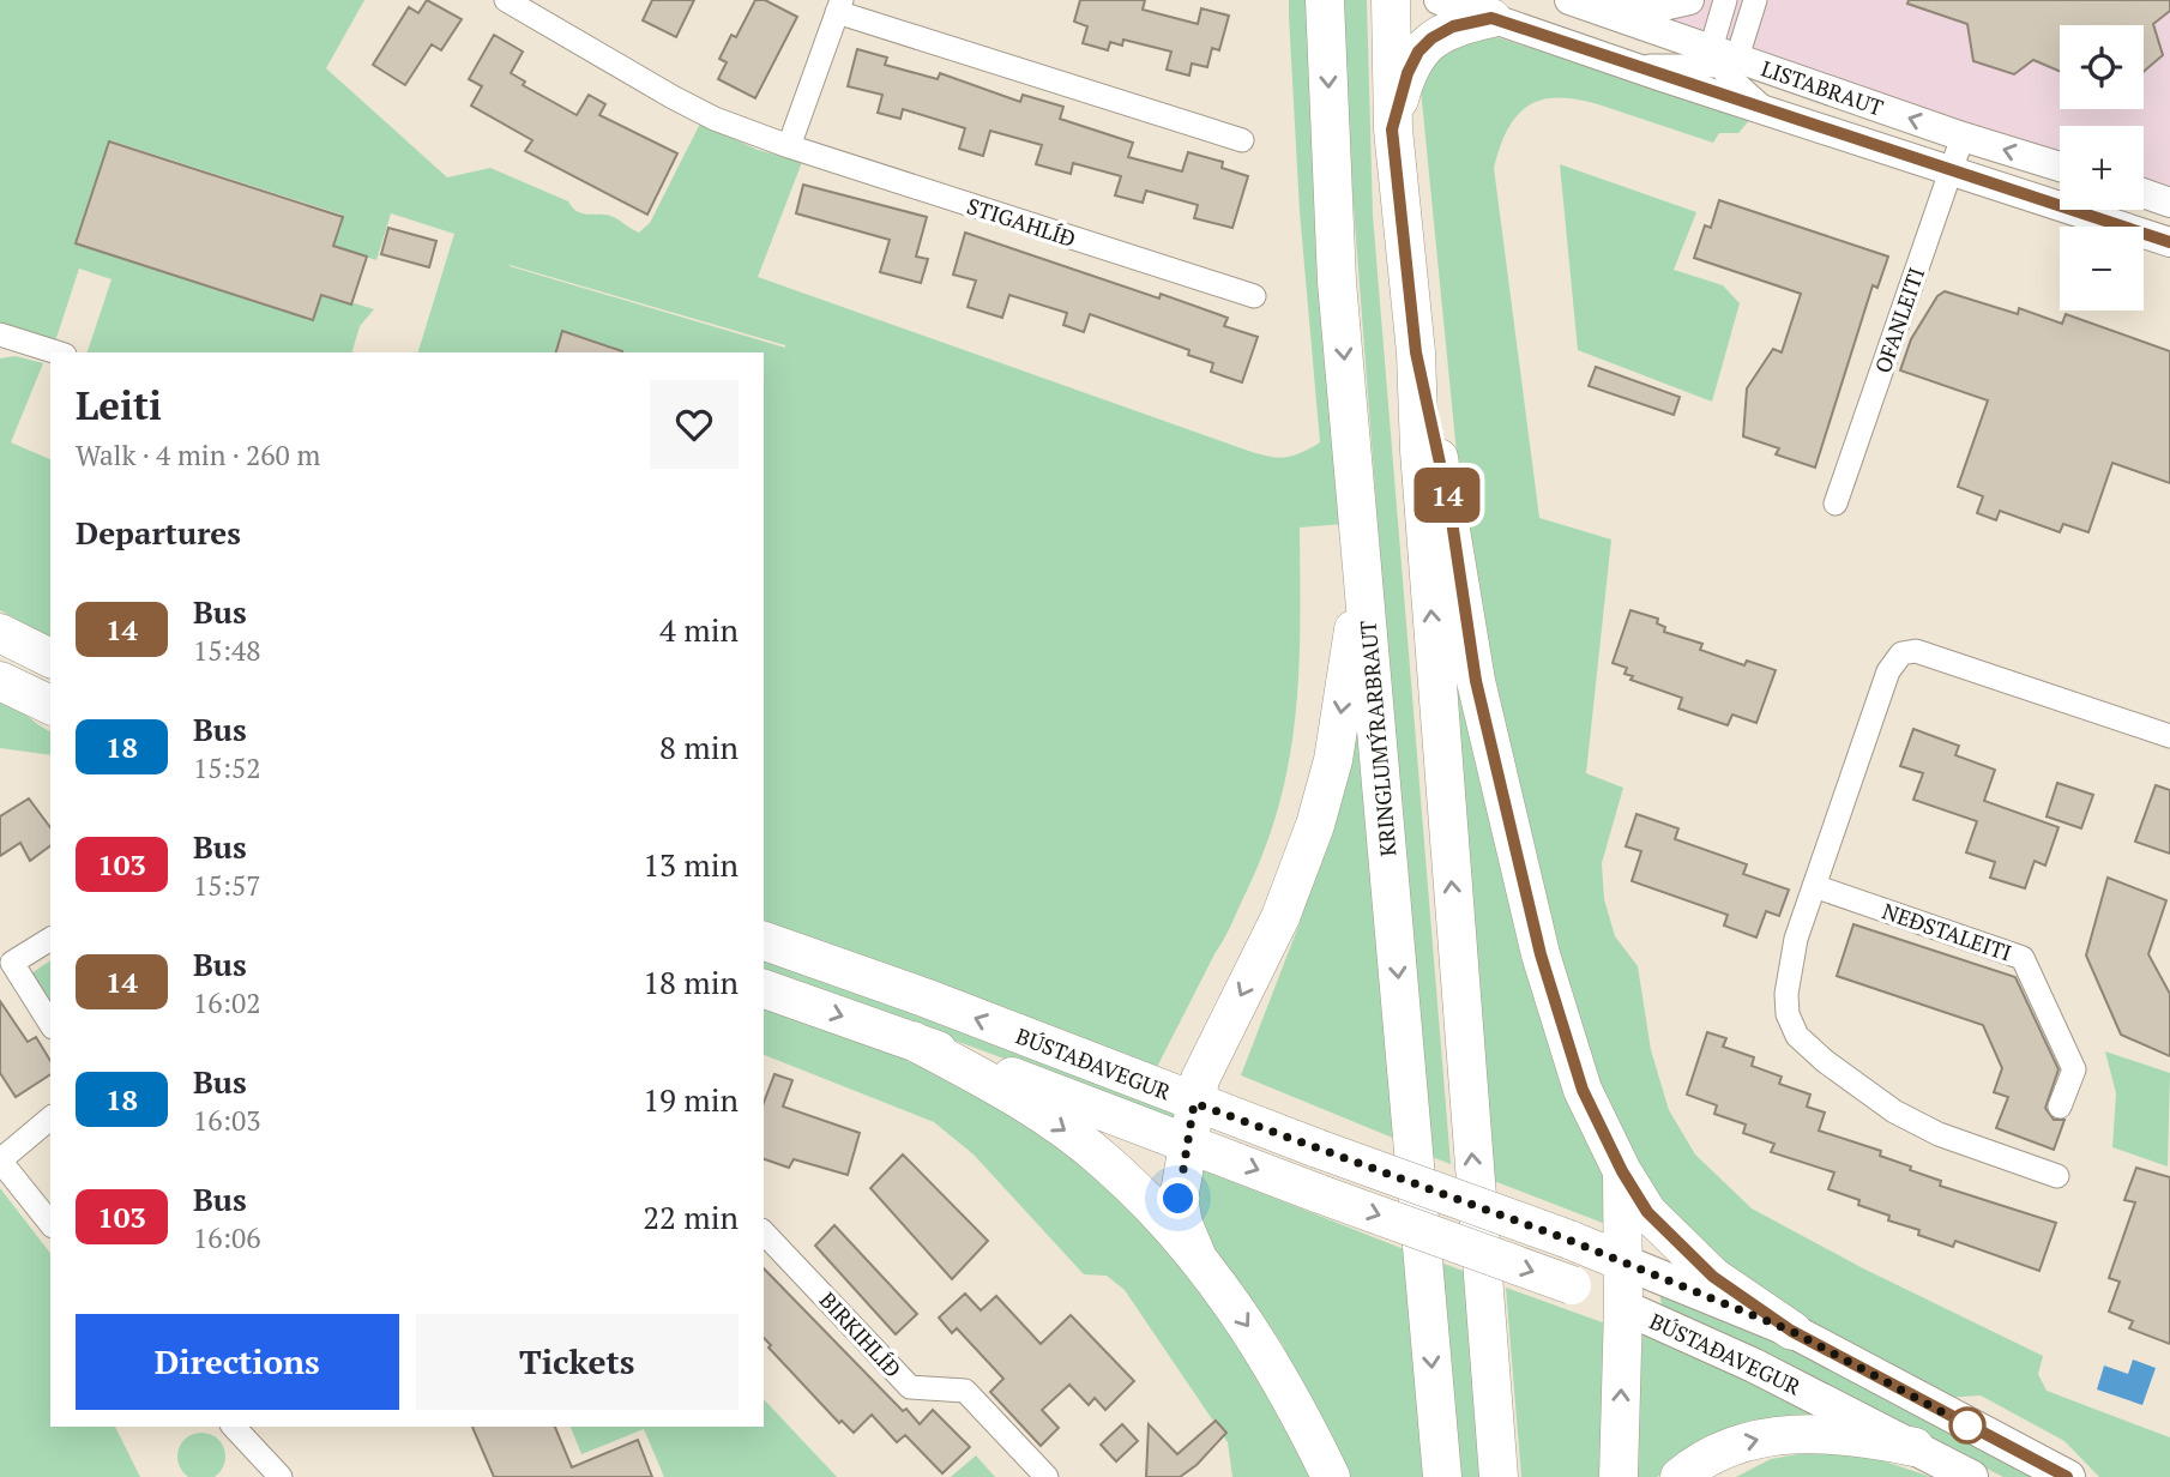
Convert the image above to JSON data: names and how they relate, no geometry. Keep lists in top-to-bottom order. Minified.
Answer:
{"streets":{"main road":["KRINGLUMÝRARBRAUT","BÚSTAÐAVEGUR"],"street":["LISTABRAUT","STIGAHLÍÐ","OFANLEITI","NEÐSTALEITI","BIRKIHLÍÐ"]},"crossings":[["LISTABRAUT","OFANLEITI"]],"lines":["bus line 14"],"page":{"on_map":"14","map_buttons":["+","−"],"heading":[["Leiti","Walk · 4 min · 260 m"],"Departures"],"list":[{"mark":"14","name":"Bus","note":"15:48","value":"4 min"},{"mark":"18","name":"Bus","note":"15:52","value":"8 min"},{"mark":"103","name":"Bus","note":"15:57","value":"13 min"},{"mark":"14","name":"Bus","note":"16:02","value":"18 min"},{"mark":"18","name":"Bus","note":"16:03","value":"19 min"},{"mark":"103","name":"Bus","note":"16:06","value":"22 min"}],"buttons":["Directions","Tickets"]}}
